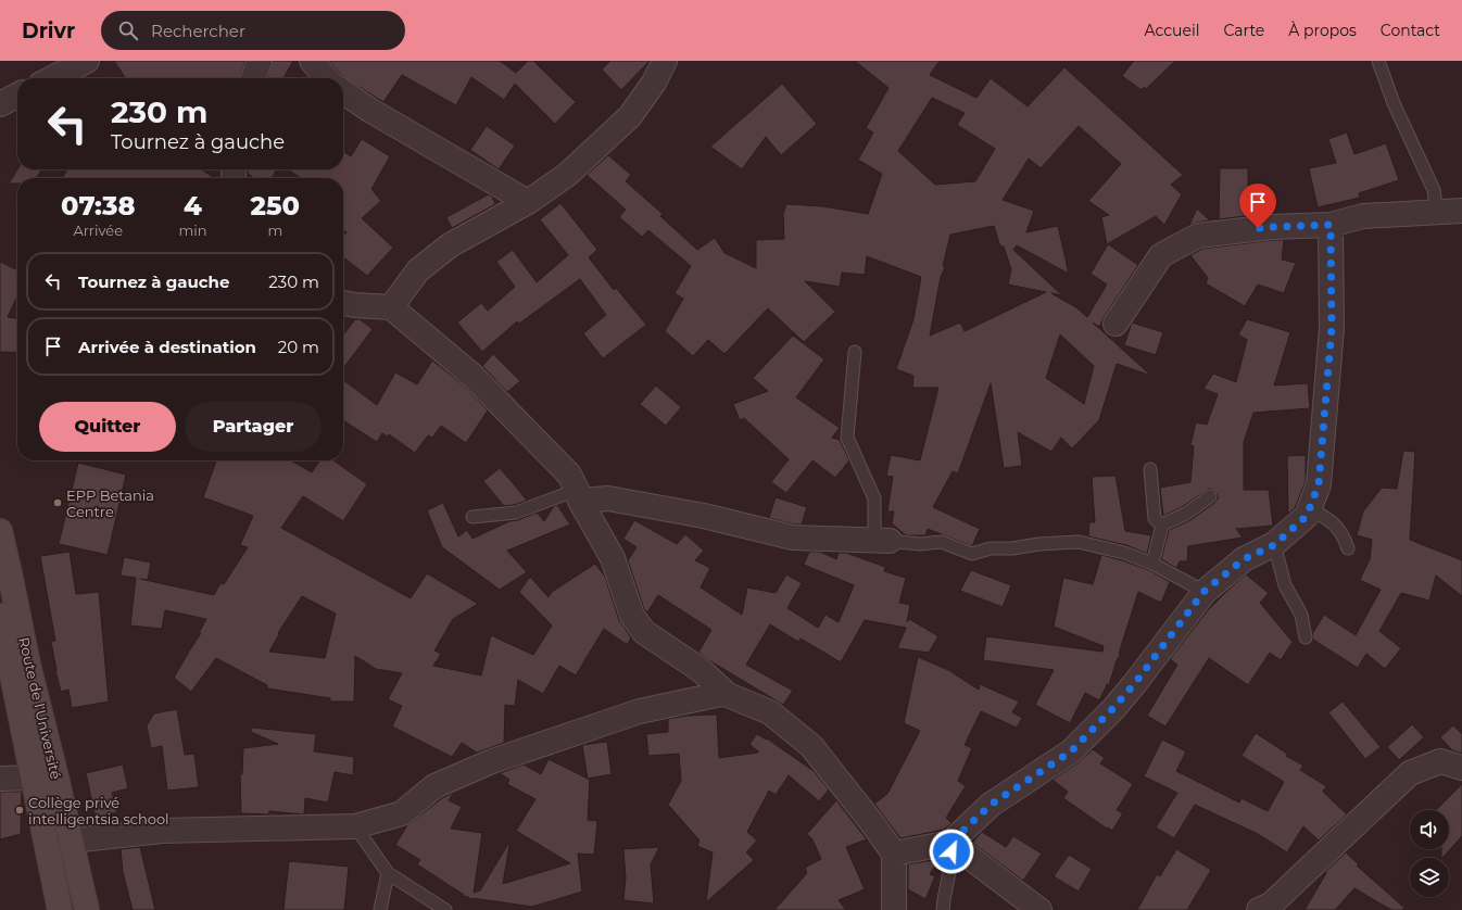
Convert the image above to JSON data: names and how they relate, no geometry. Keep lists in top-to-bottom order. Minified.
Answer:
{"streets":{"main road":["Route de l'Université"]},"places":["EPP Betania Centre","Collège privé intelligentsia school"],"page":{"header":"Drivr","search":"Rechercher","nav":["Accueil","Carte","À propos","Contact"],"turn":["230 m","Tournez à gauche"],"eta":["07:38","Arrivée","4","min","250","m"],"list":[{"name":"Tournez à gauche","value":"230 m"},{"name":"Arrivée à destination","value":"20 m"}],"buttons":["Quitter","Partager"]}}
